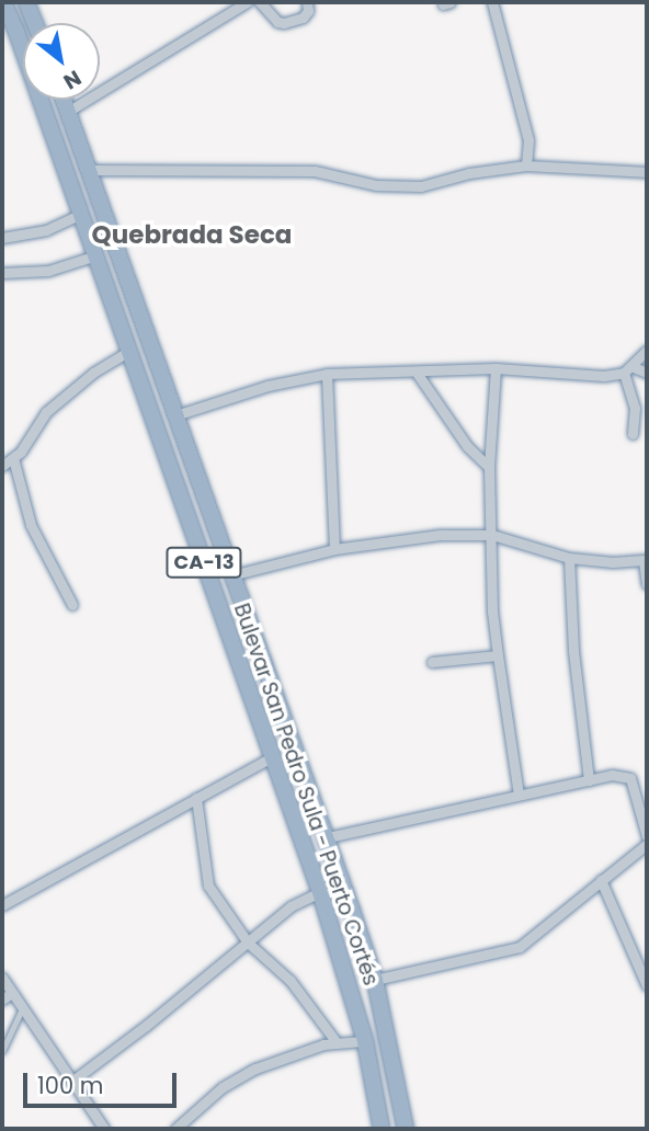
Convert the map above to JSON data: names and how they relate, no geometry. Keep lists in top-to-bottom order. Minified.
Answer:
{"streets":{"highway":["CA-13","Bulevar San Pedro Sula - Puerto Cortés"]},"districts":["Quebrada Seca"],"scale_bar":"100 m","north":"bottom right"}
